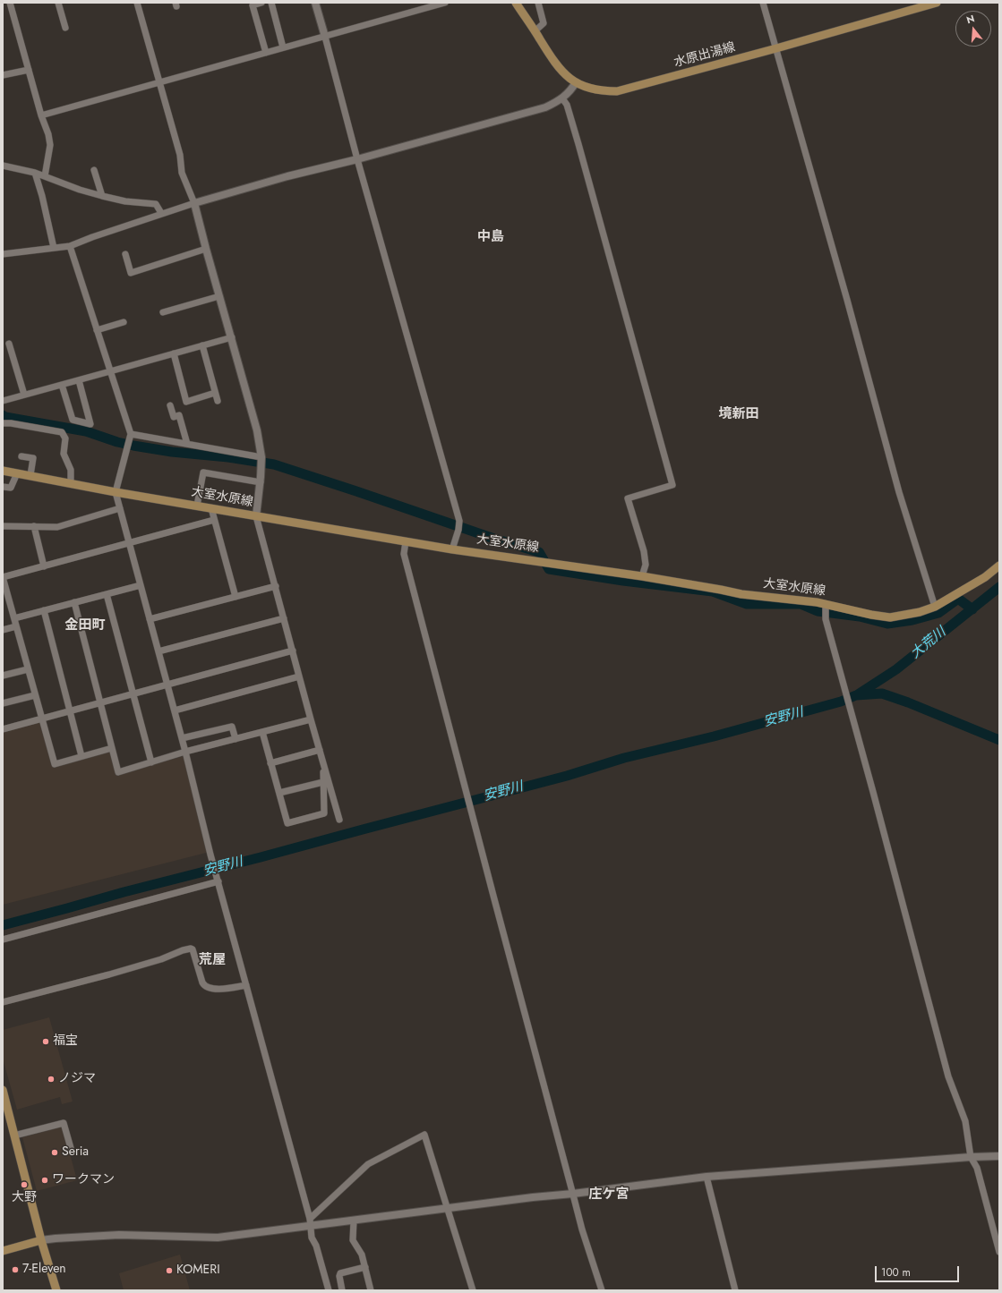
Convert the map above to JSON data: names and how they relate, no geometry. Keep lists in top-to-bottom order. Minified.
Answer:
{"streets":{"main road":["水原出湯線","大室水原線"]},"districts":["中島","境新田","金田町","荒屋","庄ケ宮"],"water":["大荒川","安野川"],"places":["福宝","ノジマ","Seria","ワークマン","大野","7-Eleven","KOMERI"],"scale_bar":"100 m","north":"top"}
